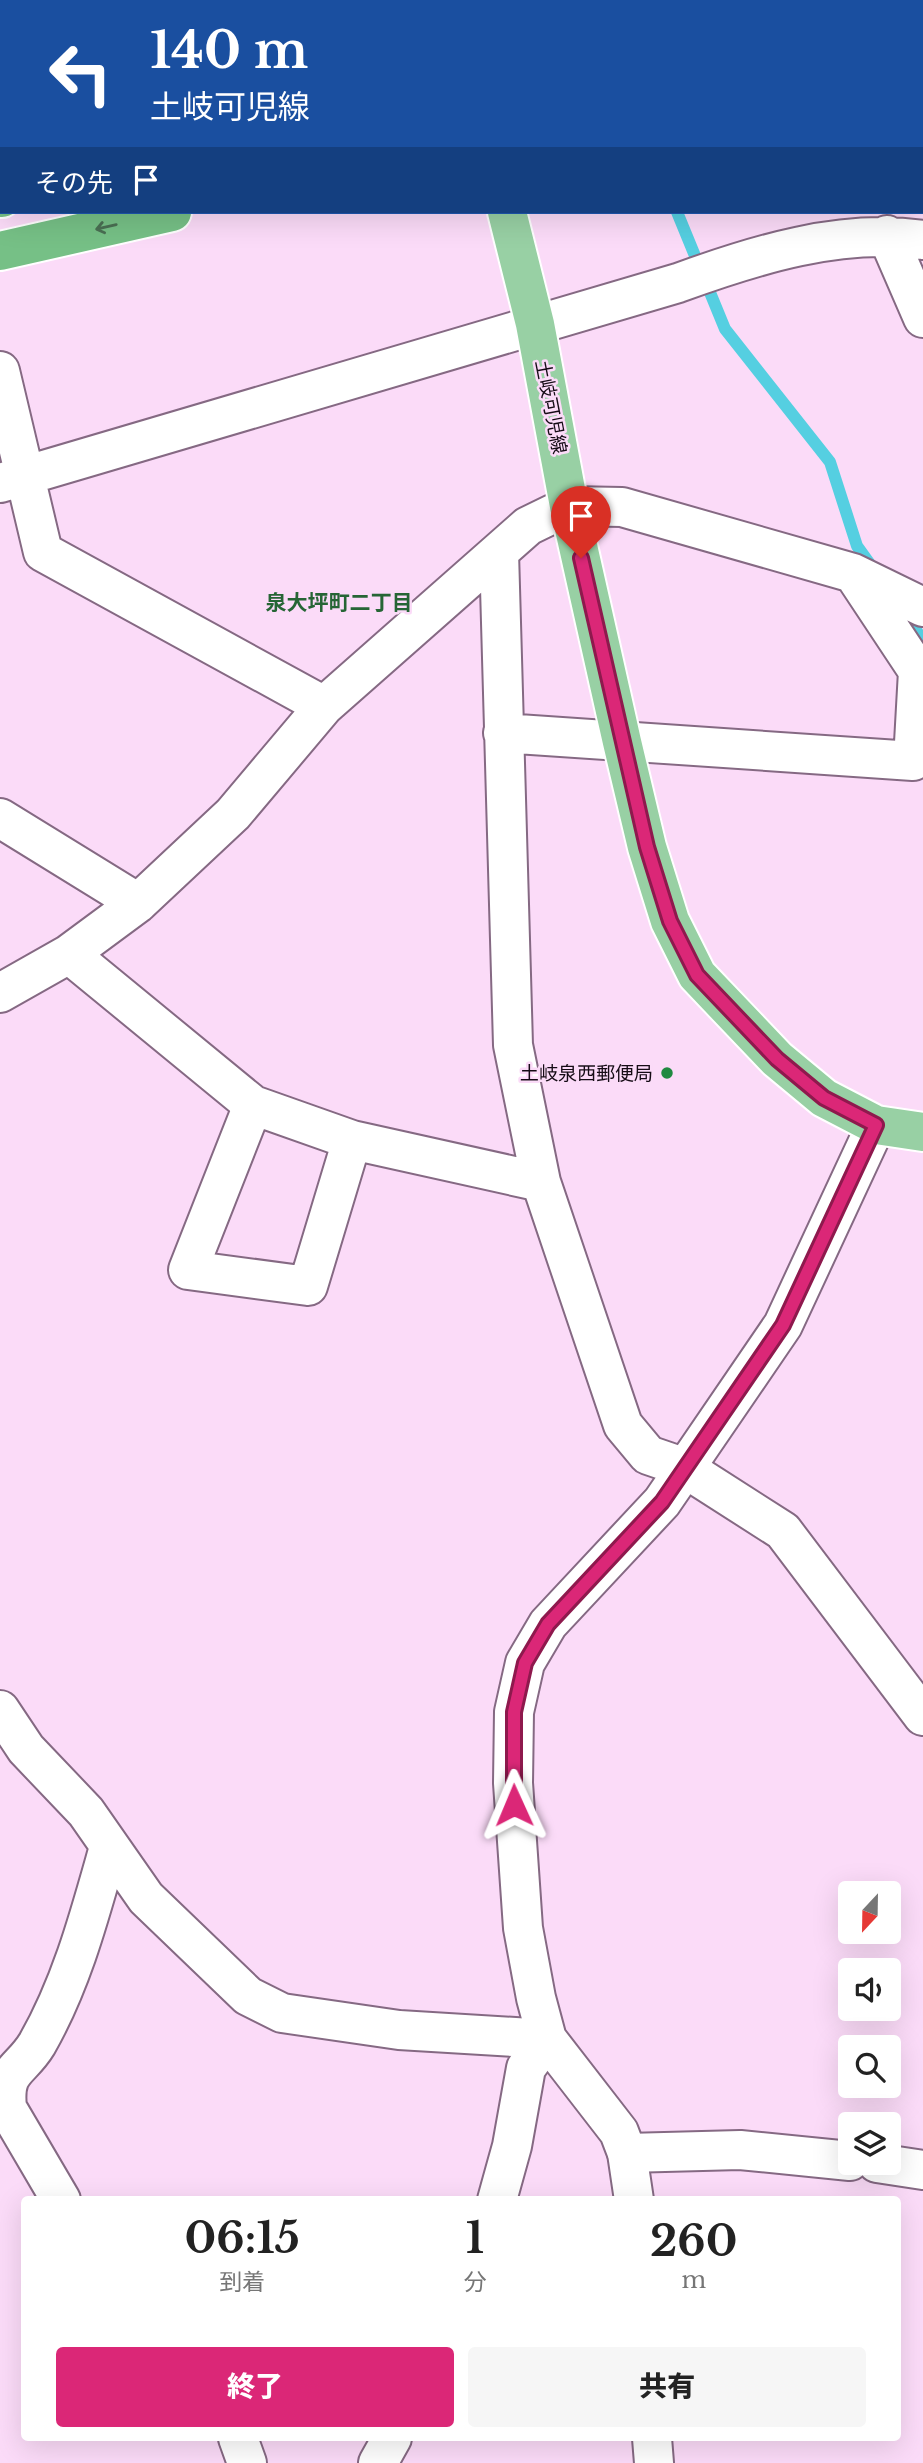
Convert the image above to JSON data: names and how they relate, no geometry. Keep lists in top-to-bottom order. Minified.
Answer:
{"streets":{"main road":["土岐可児線"]},"districts":["泉大坪町二丁目"],"places":["土岐泉西郵便局"],"north":"bottom","page":{"turn":["140 m","土岐可児線"],"then":"その先","eta":["06:15","到着","1","分","260","m"],"buttons":["終了","共有"]}}
